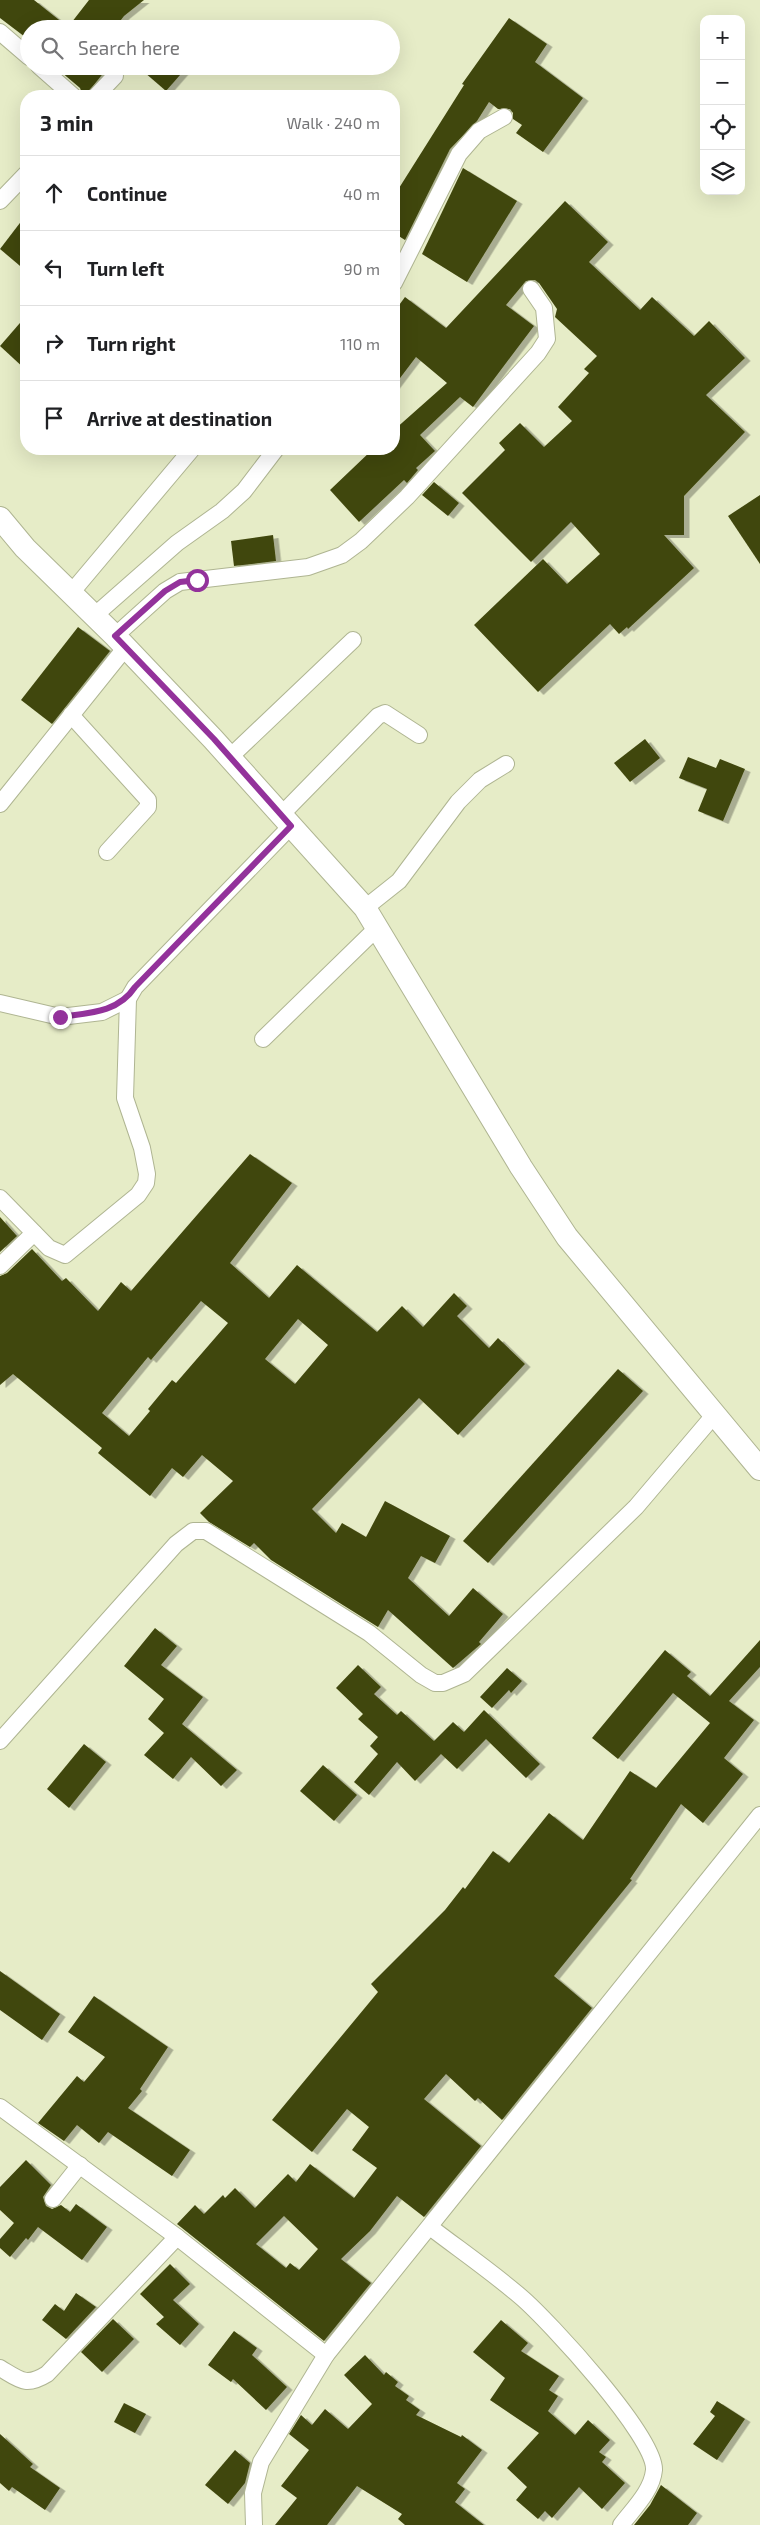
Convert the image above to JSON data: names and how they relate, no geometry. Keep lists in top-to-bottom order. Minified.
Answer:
{"page":{"map_buttons":["+","−"],"search":"Search here","heading":["3 min","Walk · 240 m"],"list":[["Continue","40 m"],["Turn left","90 m"],["Turn right","110 m"],"Arrive at destination"]}}
